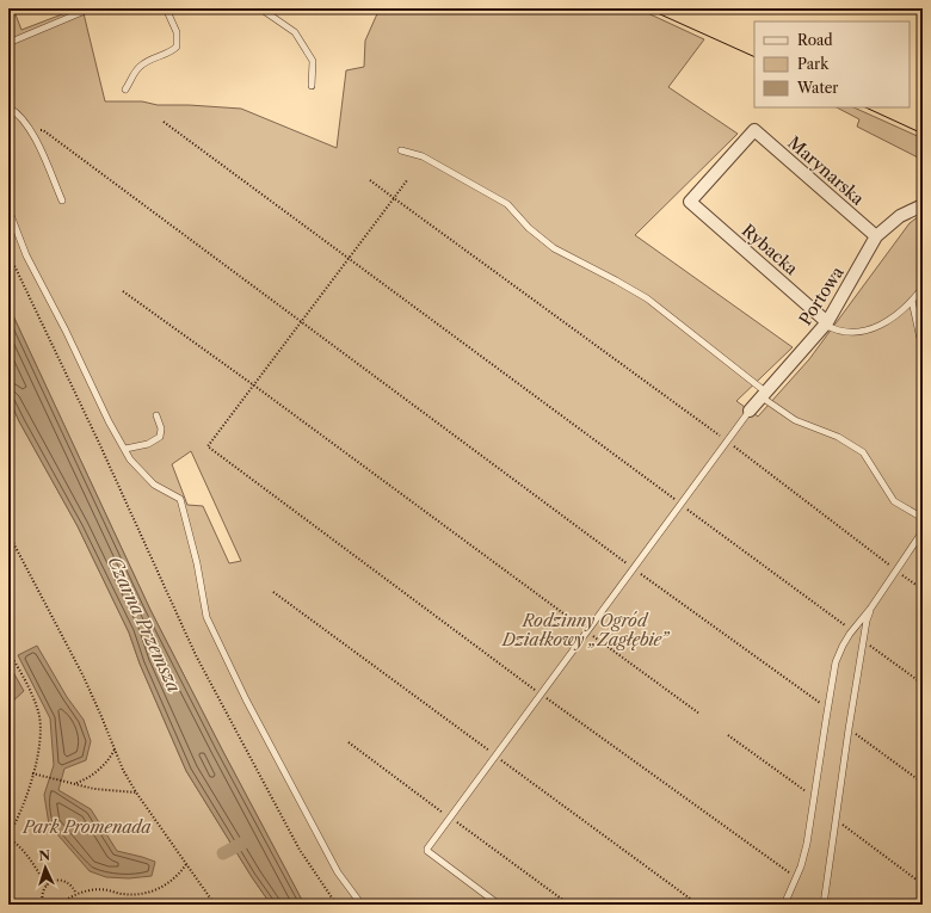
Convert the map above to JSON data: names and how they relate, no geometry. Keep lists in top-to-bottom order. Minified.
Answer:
{"streets":{"street":["Marynarska","Rybacka","Portowa"]},"crossings":[["Marynarska","Rybacka"],["Marynarska","Portowa"],["Rybacka","Portowa"]],"water":["Czarna Przemsza"],"parks":["Rodzinny Ogród Działkowy „Zagłębie”","Park Promenada"],"legend":["Road","Park","Water"],"north":"top"}
